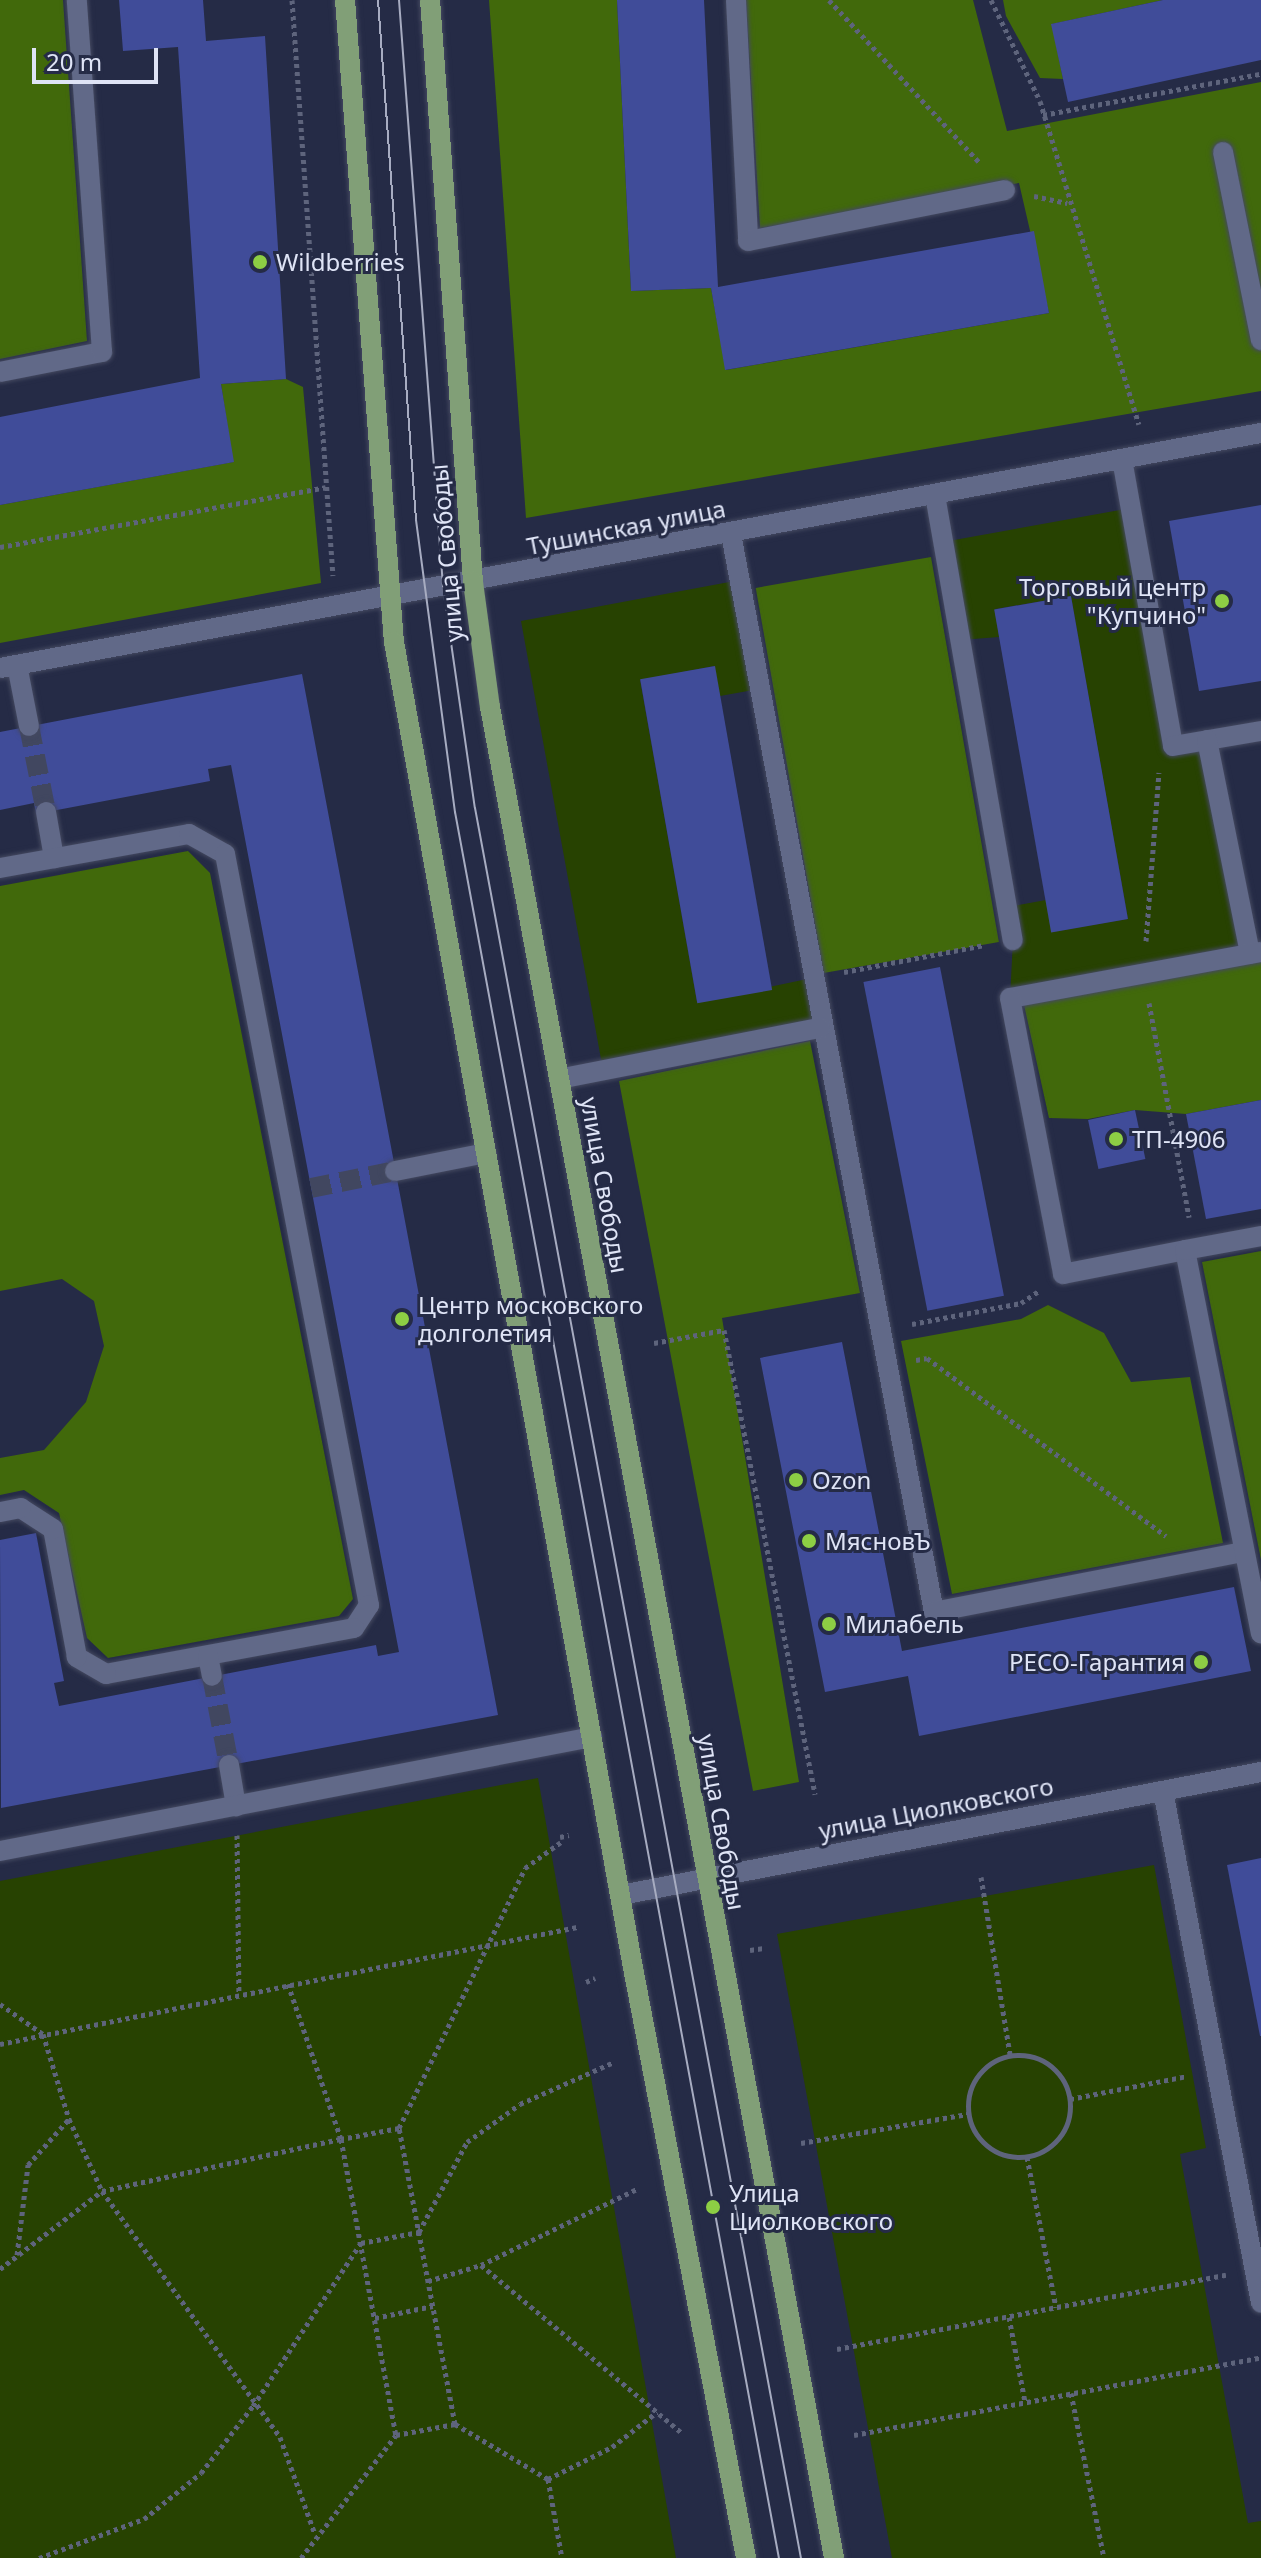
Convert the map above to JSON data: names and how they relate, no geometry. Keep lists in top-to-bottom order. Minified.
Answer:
{"streets":{"main road":["улица Свободы"],"street":["Тушинская улица","улица Циолковского"]},"crossings":[["Тушинская улица","улица Свободы"],["улица Свободы","улица Циолковского"]],"places":["Wildberries","Торговый центр \"Купчино\"","ТП-4906","Центр московского долголетия","Ozon","МясновЪ","Милабель","РЕСО-Гарантия","Улица Циолковского"],"scale_bar":"20 m"}
